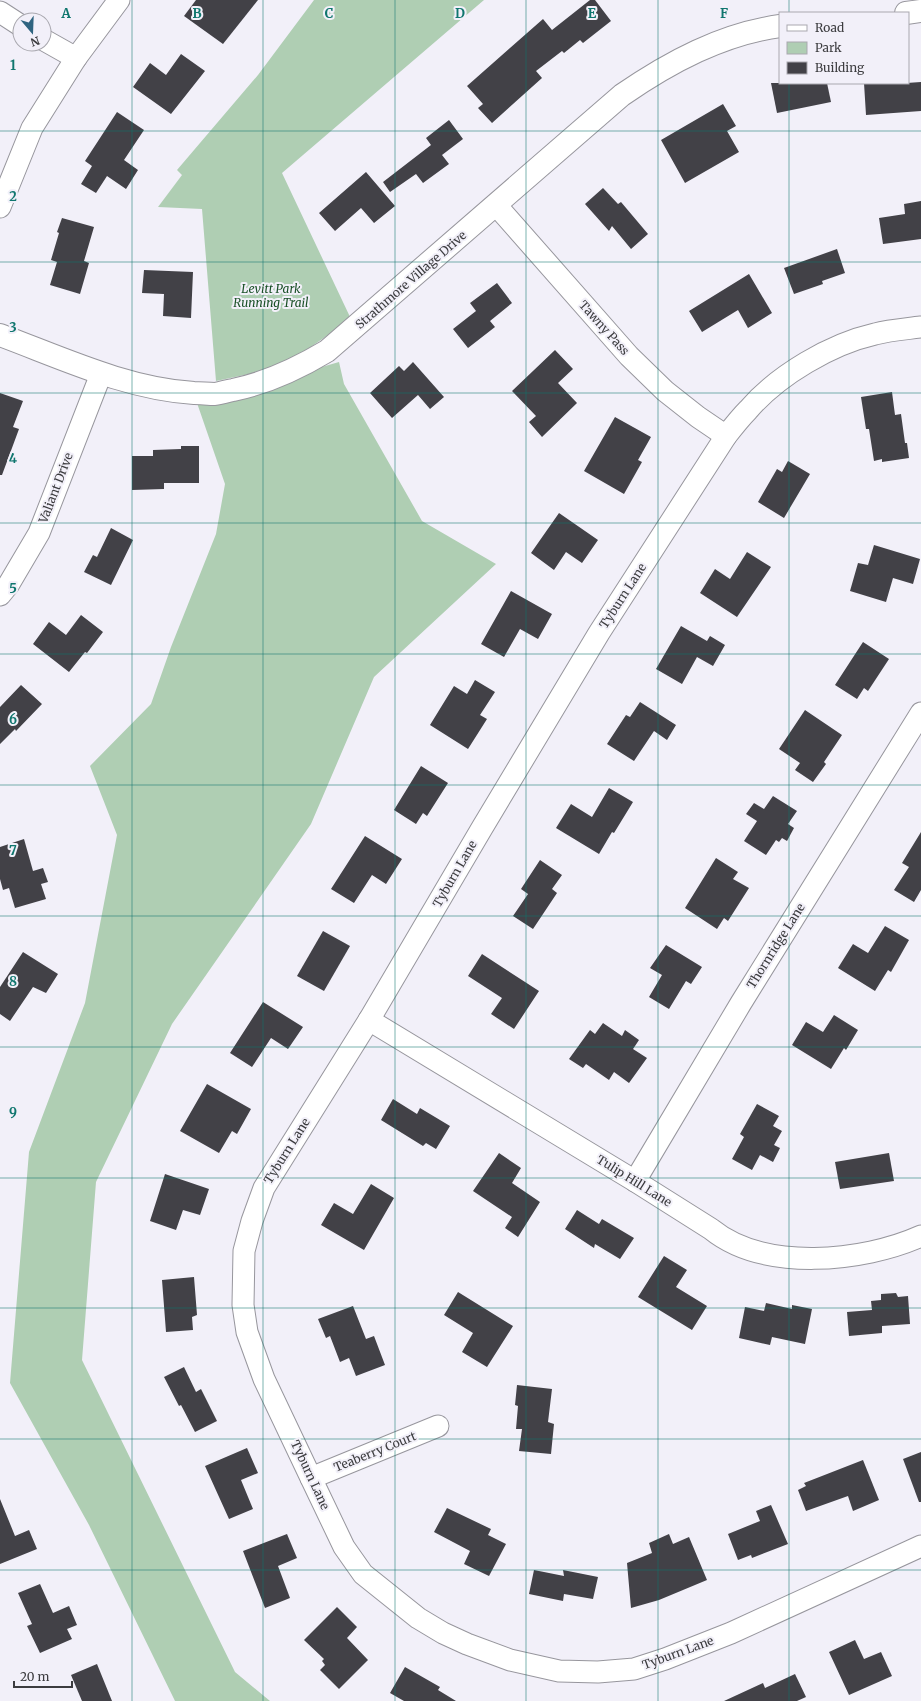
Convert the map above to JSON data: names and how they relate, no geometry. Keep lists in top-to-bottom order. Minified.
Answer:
{"streets":{"street":["Strathmore Village Drive","Tawny Pass","Valiant Drive","Tyburn Lane","Thornridge Lane","Tulip Hill Lane","Teaberry Court"]},"crossings":[["Strathmore Village Drive","Tawny Pass"],["Strathmore Village Drive","Valiant Drive"],["Tawny Pass","Tyburn Lane"],["Tyburn Lane","Tulip Hill Lane"],["Tyburn Lane","Teaberry Court"],["Thornridge Lane","Tulip Hill Lane"]],"parks":["Levitt Park Running Trail"],"legend":["Road","Park","Building"],"scale_bar":"20 m","north":"bottom","grid":{"columns":["A","B","C","D","E","F"],"rows":["1","2","3","4","5","6","7","8","9"]}}
